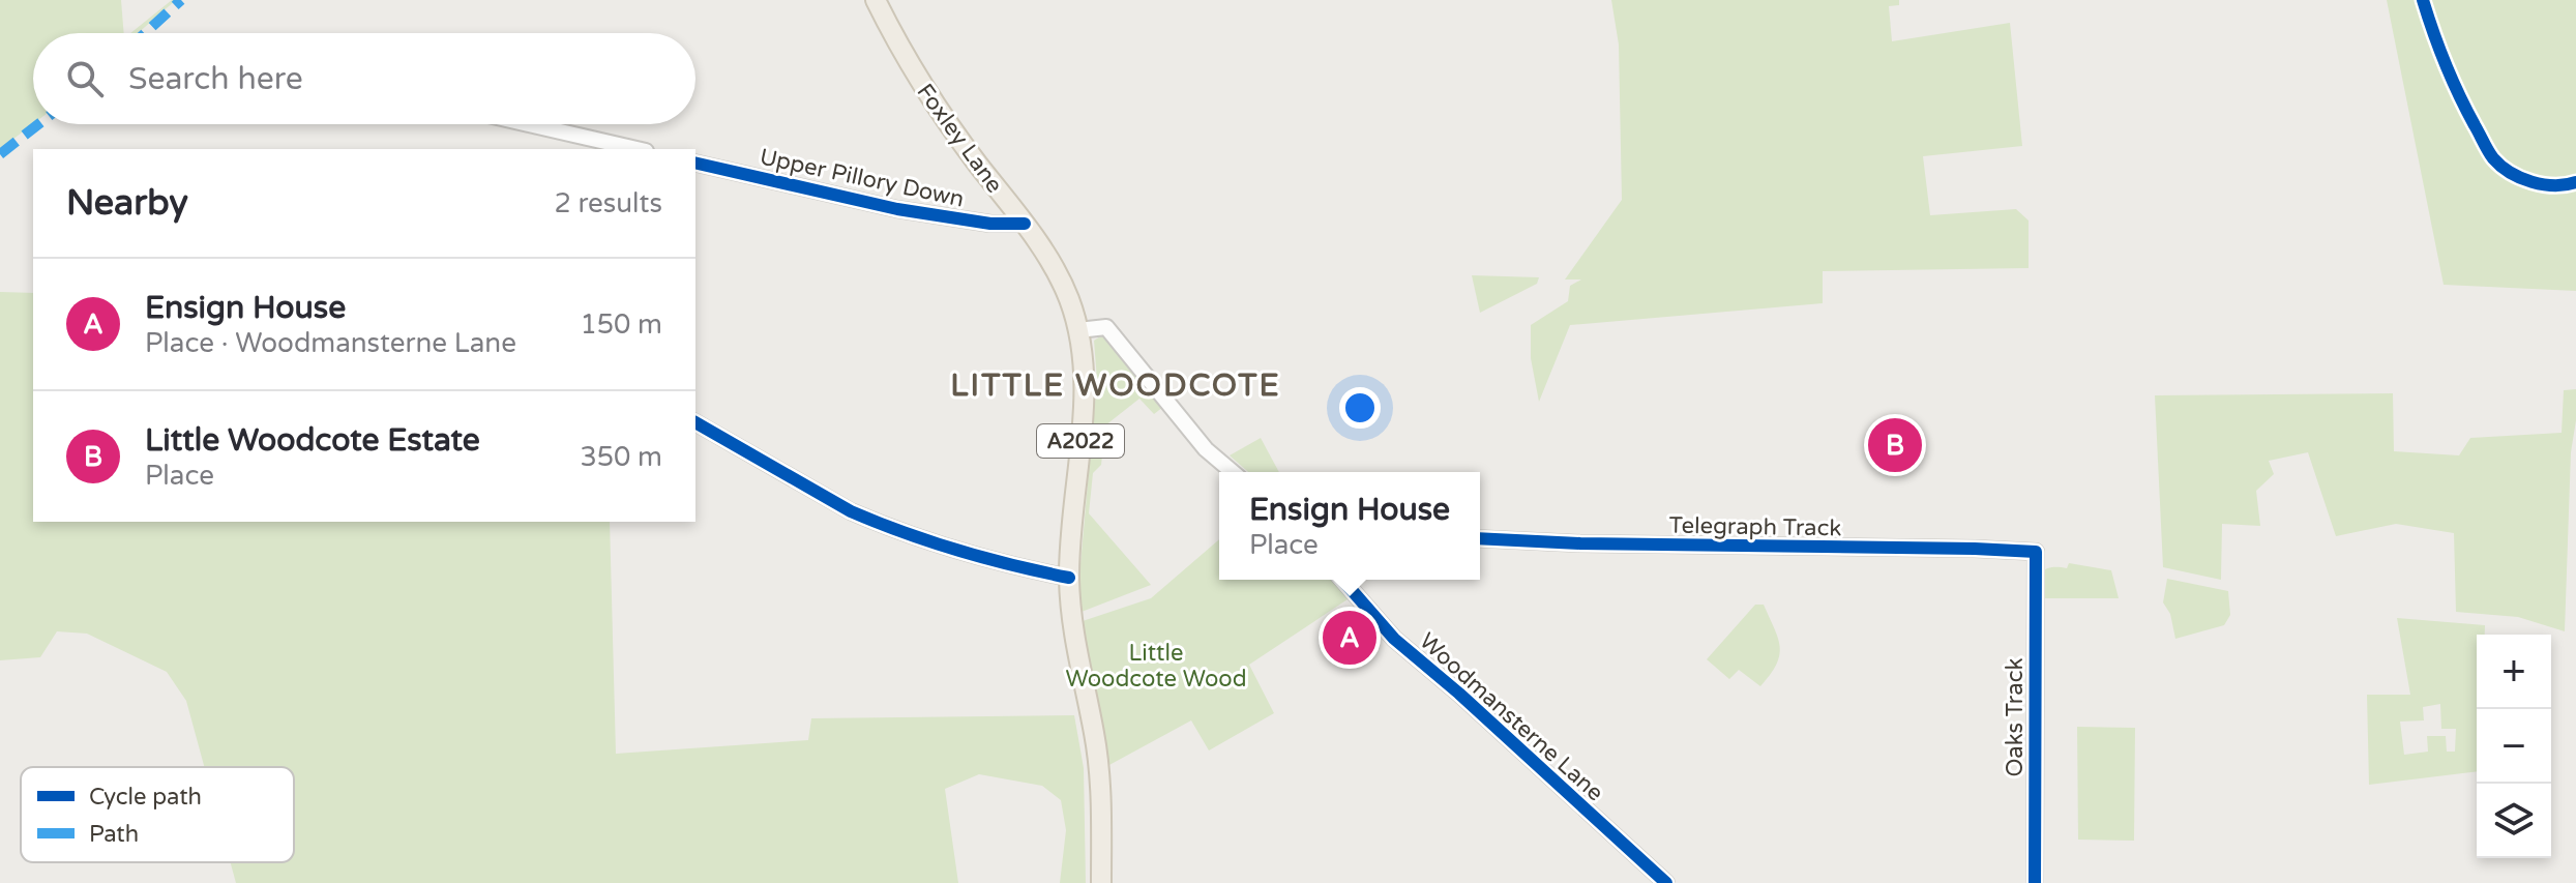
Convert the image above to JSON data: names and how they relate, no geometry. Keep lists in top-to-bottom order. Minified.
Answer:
{"streets":{"main road":["Foxley Lane","A2022"],"street":["Upper Pillory Down","Telegraph Track","Woodmansterne Lane","Oaks Track"]},"crossings":[["Foxley Lane","Upper Pillory Down"],["Foxley Lane","A2022"],["Telegraph Track","Oaks Track"]],"districts":["LITTLE WOODCOTE"],"parks":["Little Woodcote Wood"],"legend":["Cycle path","Path"],"page":{"search":"Search here","heading":["Nearby","2 results"],"list":[{"mark":"A","name":"Ensign House","note":"Place · Woodmansterne Lane","value":"150 m"},{"mark":"B","name":"Little Woodcote Estate","note":"Place","value":"350 m"}],"pins":["B","A"],"popup":["Ensign House","Place"],"map_buttons":["+","−"]}}
